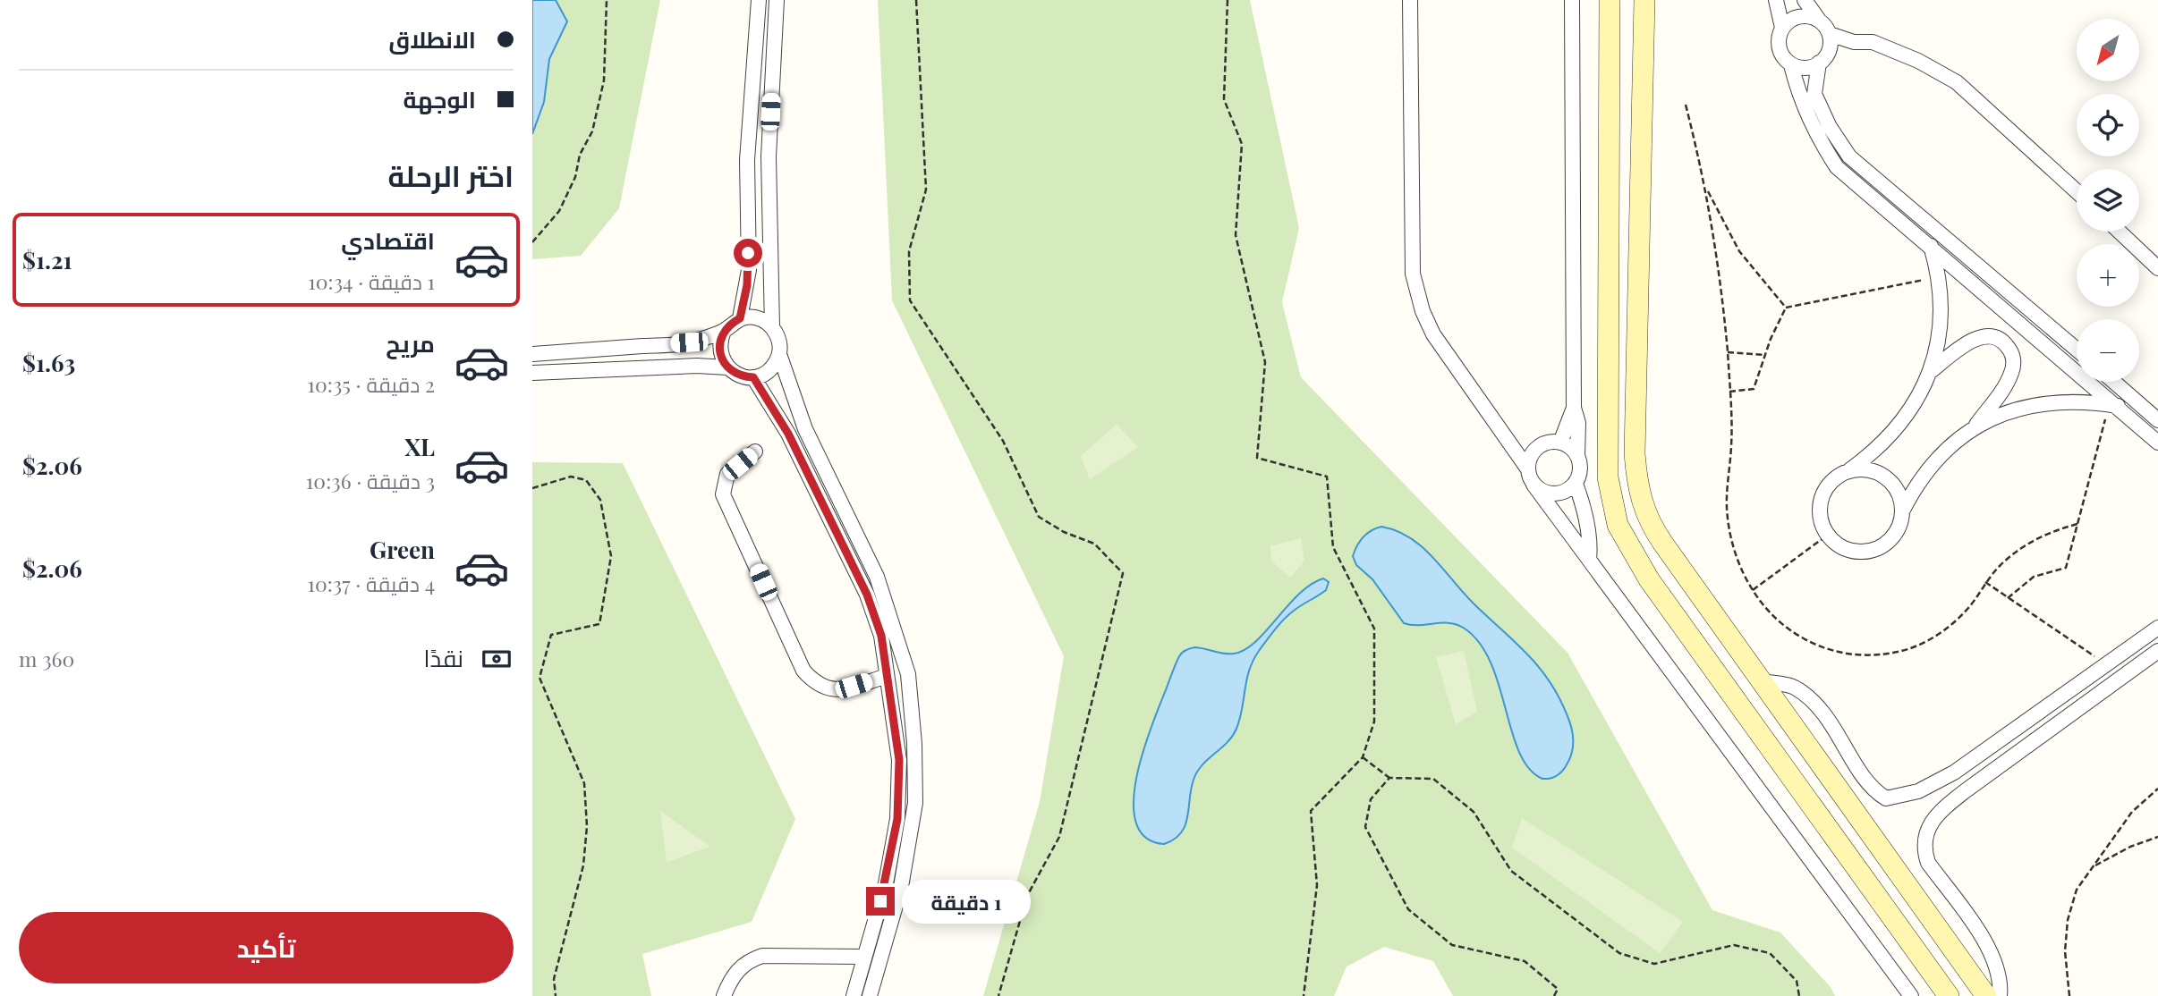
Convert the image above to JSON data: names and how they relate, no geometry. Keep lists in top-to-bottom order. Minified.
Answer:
{"north":"bottom left","page":{"banner":["الانطلاق","الوجهة"],"map_buttons":["+","−"],"heading":"اختر الرحلة","list":[{"name":"اقتصادي","note":"1 دقيقة · 10:34","value":"$1.21"},{"name":"مريح","note":"2 دقيقة · 10:35","value":"$1.63"},{"name":"XL","note":"3 دقيقة · 10:36","value":"$2.06"},{"name":"Green","note":"4 دقيقة · 10:37","value":"$2.06"}],"pay":["نقدًا","360 m"],"bubble":"1 دقيقة","buttons":"تأكيد"}}
